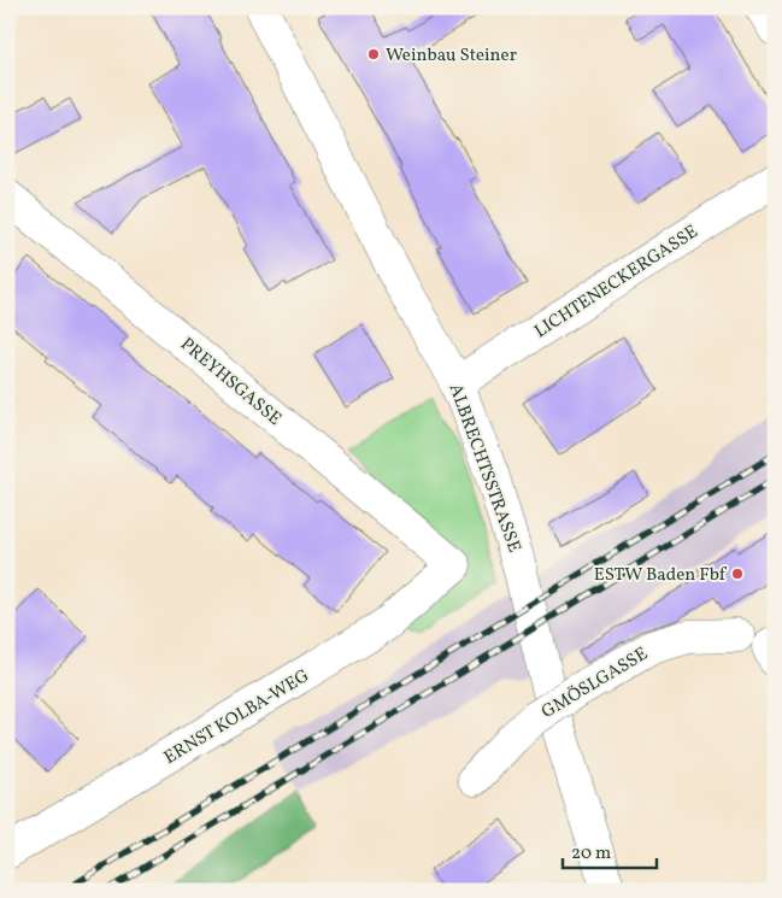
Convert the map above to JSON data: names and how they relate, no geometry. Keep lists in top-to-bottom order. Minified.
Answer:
{"streets":{"street":["LICHTENECKERGASSE","PREYHSGASSE","ALBRECHTSSTRASSE","GMÖSLGASSE","ERNST KOLBA-WEG"]},"crossings":[["LICHTENECKERGASSE","ALBRECHTSSTRASSE"],["PREYHSGASSE","ERNST KOLBA-WEG"]],"places":["Weinbau Steiner","ESTW Baden Fbf"],"scale_bar":"20 m"}
